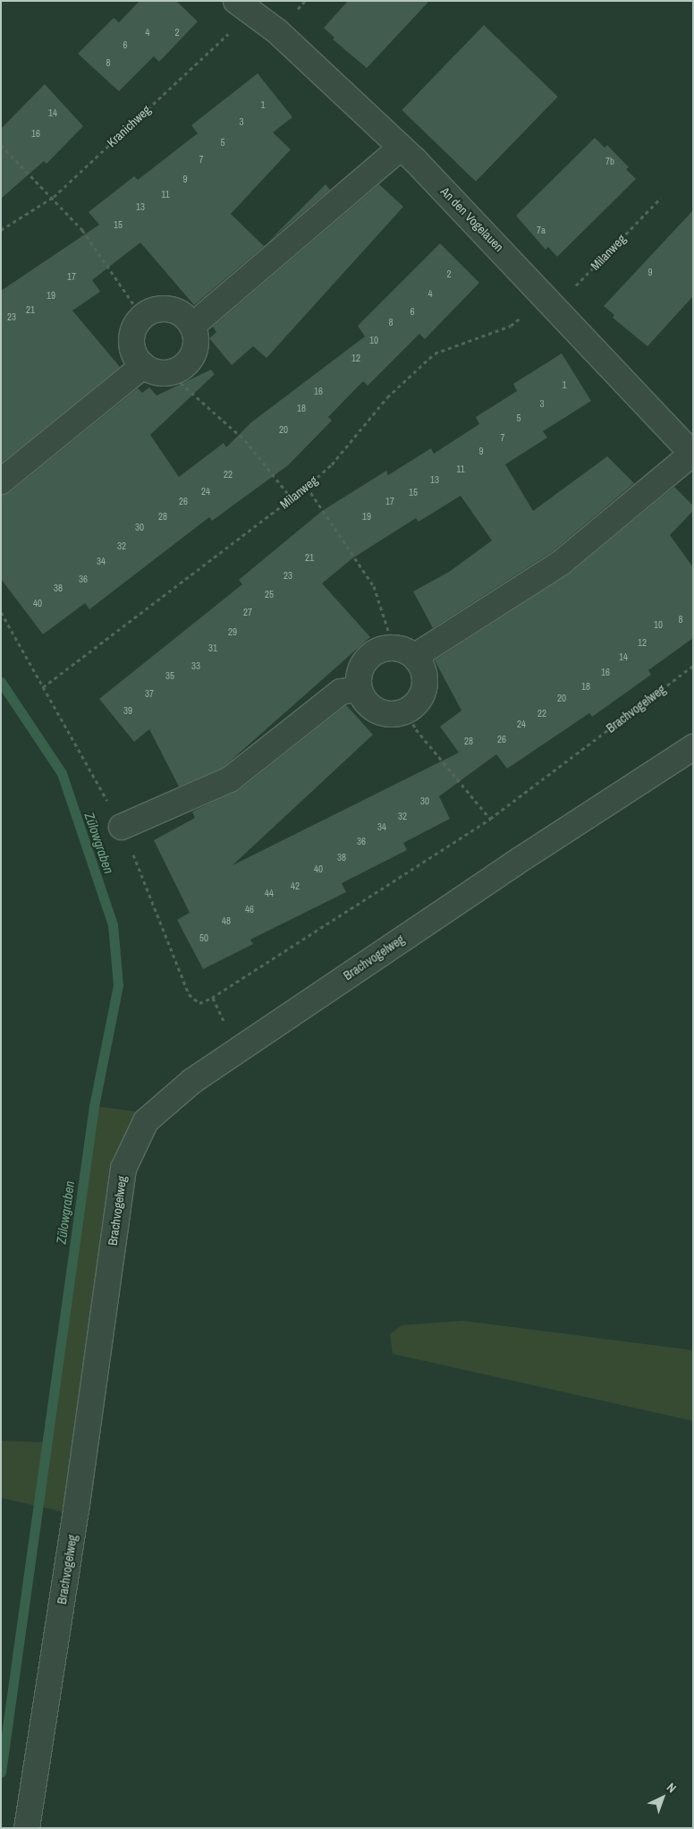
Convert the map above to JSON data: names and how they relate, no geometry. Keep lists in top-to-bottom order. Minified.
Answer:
{"streets":{"street":["An den Vogelauen","Brachvogelweg"],"path":["Kranichweg","Milanweg"]},"crossings":[["Kranichweg","An den Vogelauen"],["An den Vogelauen","Milanweg"]],"water":["Zülowgraben"],"house_numbers":["4","2","6","8","1","14","3","16","5","7","7b","9","11","13","15","7a","9","2","17","4","19","21","6","23","8","10","12","1","16","3","18","5","20","7","9","11","22","13","24","15","26","17","28","19","30","32","21","34","23","36","38","25","40","27","8","10","29","12","31","14","33","16","35","18","37","20","39","22","24","26","28","30","32","34","36","38","40","42","44","46","48","50"],"north":"top right"}
